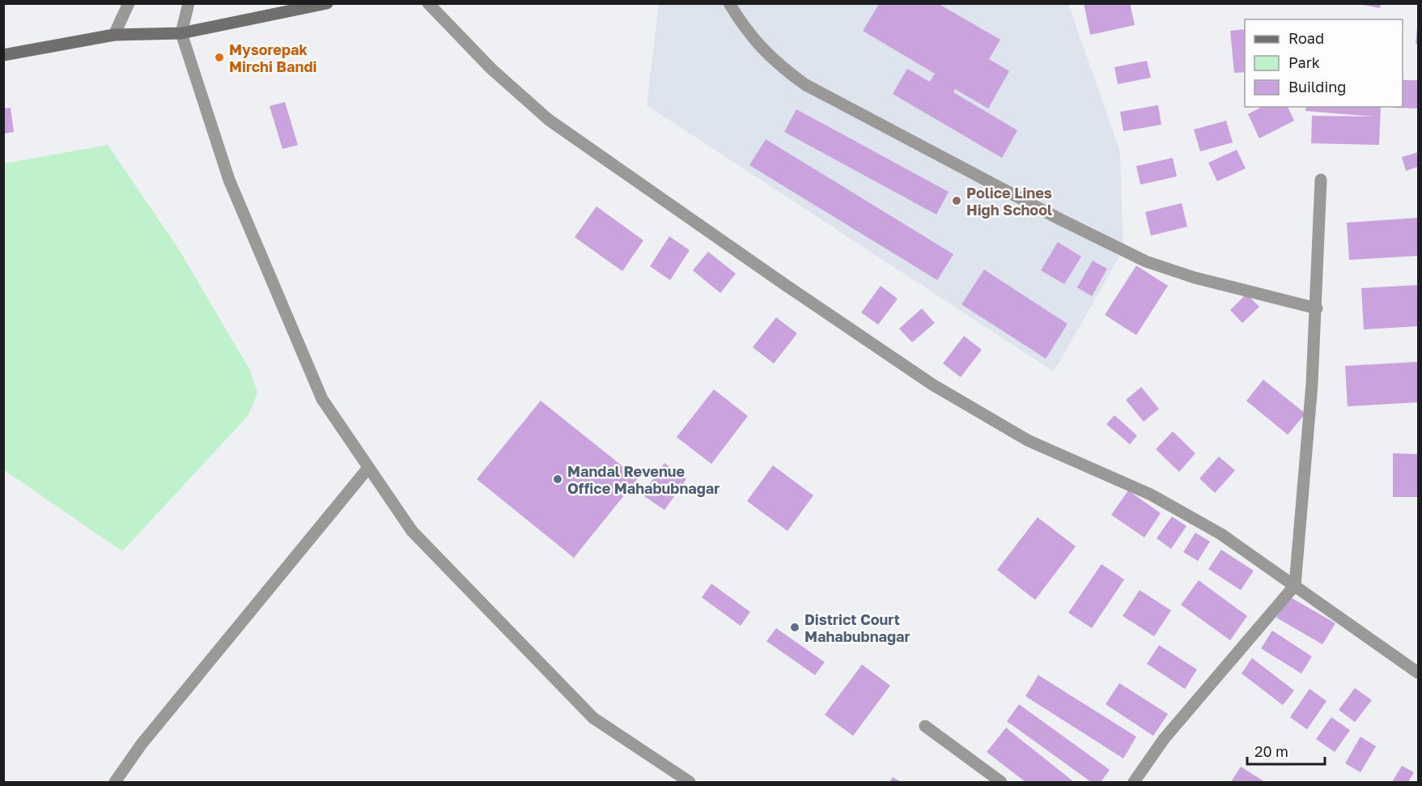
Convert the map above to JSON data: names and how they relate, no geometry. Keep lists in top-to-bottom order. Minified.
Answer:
{"places":["Mysorepak Mirchi Bandi","Police Lines High School","Mandal Revenue Office Mahabubnagar","District Court Mahabubnagar"],"legend":["Road","Park","Building"],"scale_bar":"20 m"}
